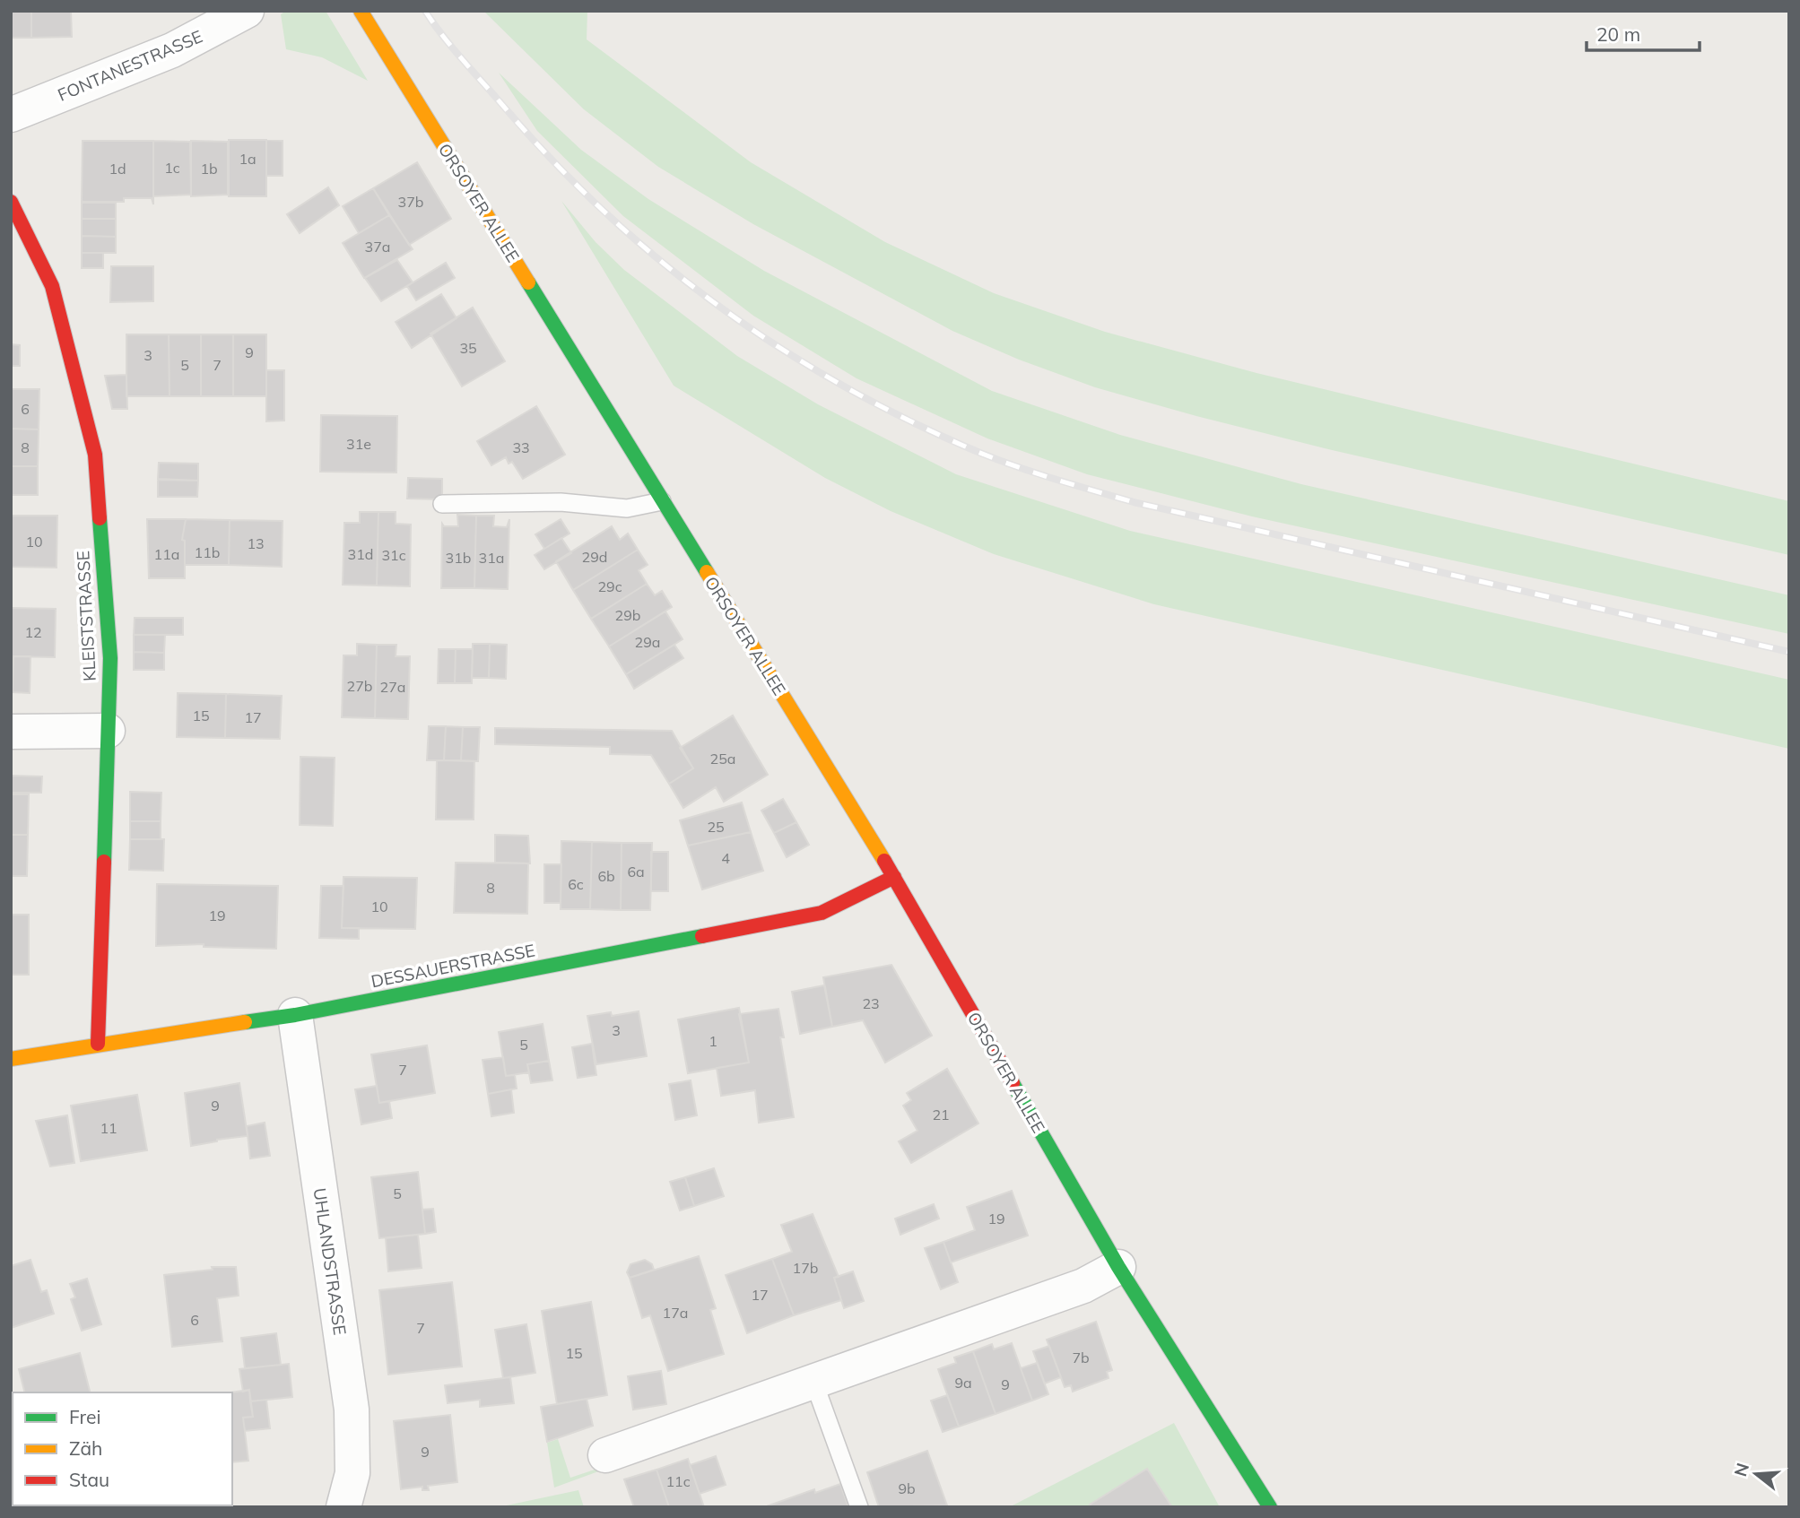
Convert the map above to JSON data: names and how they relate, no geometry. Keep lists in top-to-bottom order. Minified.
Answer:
{"streets":{"street":["FONTANESTRASSE","ORSOYER ALLEE","KLEISTSTRASSE","DESSAUERSTRASSE","UHLANDSTRASSE"]},"crossings":[["ORSOYER ALLEE","DESSAUERSTRASSE"],["KLEISTSTRASSE","DESSAUERSTRASSE"],["DESSAUERSTRASSE","UHLANDSTRASSE"]],"house_numbers":["1a","1c","1d","1b","37b","37a","35","9","3","5","7","6","31e","8","33","10","13","11b","11a","31d","31c","29d","31b","31a","29c","29b","12","29a","27b","27a","15","17","25a","25","4","6a","6b","6c","8","10","19","23","3","1","5","7","9","21","11","5","19","17b","17","17a","6","7","15","7b","9a","9","9","11c","9b"],"legend":["Frei","Zäh","Stau"],"scale_bar":"20 m","north":"left"}
